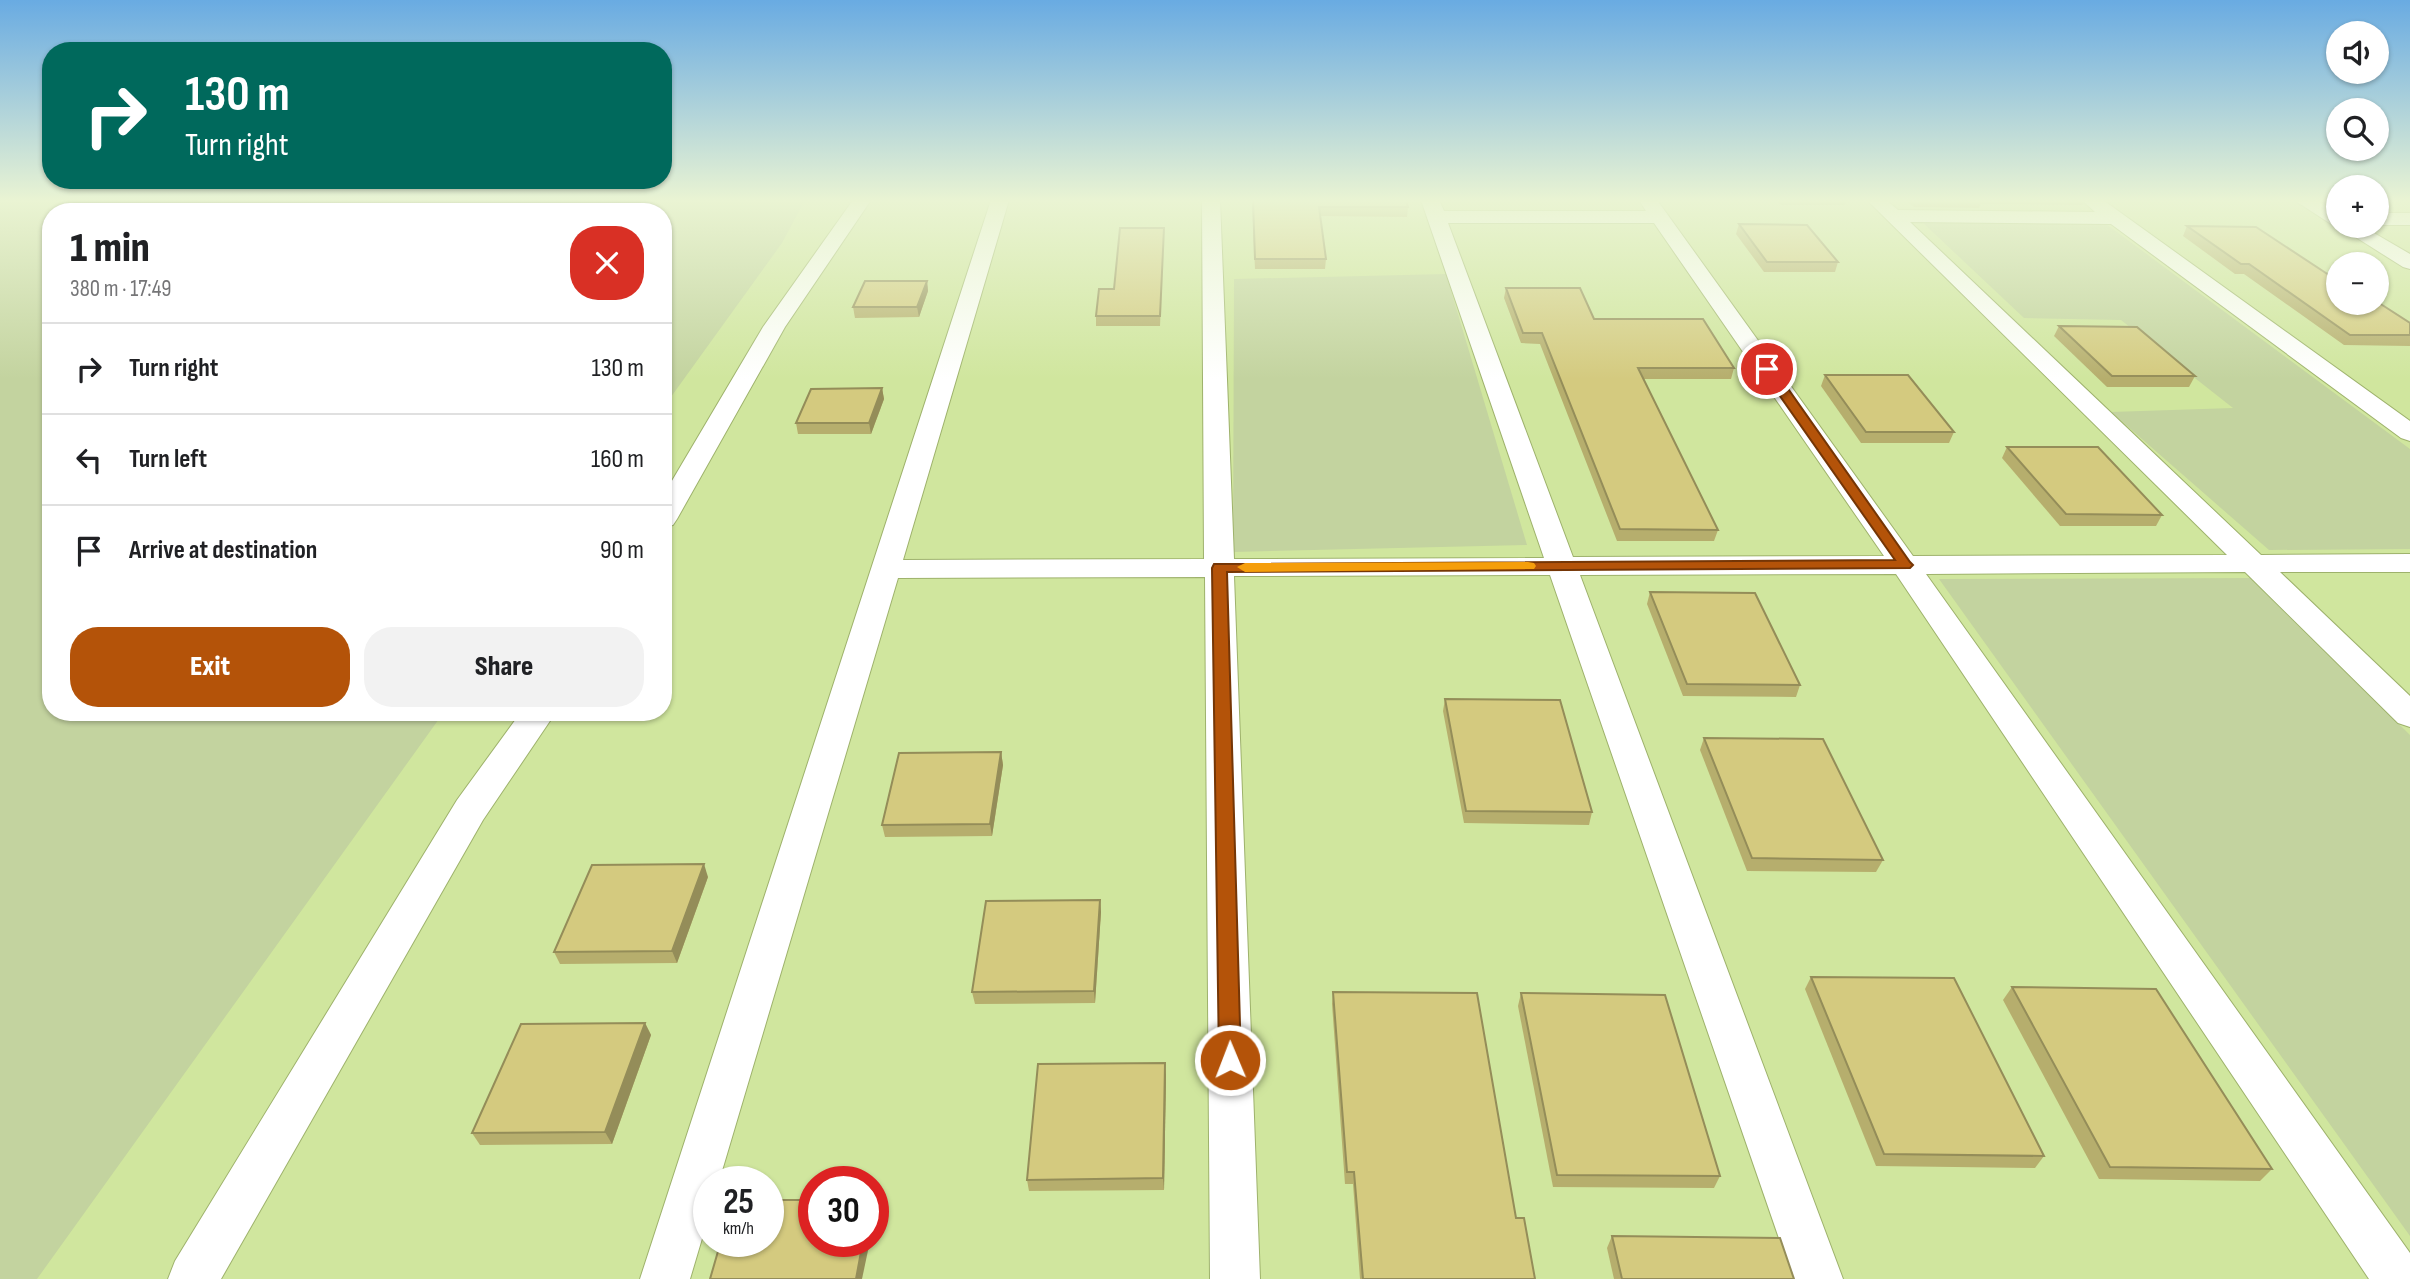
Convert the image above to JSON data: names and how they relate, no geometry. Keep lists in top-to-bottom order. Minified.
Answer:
{"page":{"map_buttons":["+","−"],"turn":["130 m","Turn right"],"heading":["1 min","380 m · 17:49"],"list":[{"name":"Turn right","value":"130 m"},{"name":"Turn left","value":"160 m"},{"name":"Arrive at destination","value":"90 m"}],"buttons":["Exit","Share"],"speed":"25 km/h","limit":"30"}}
